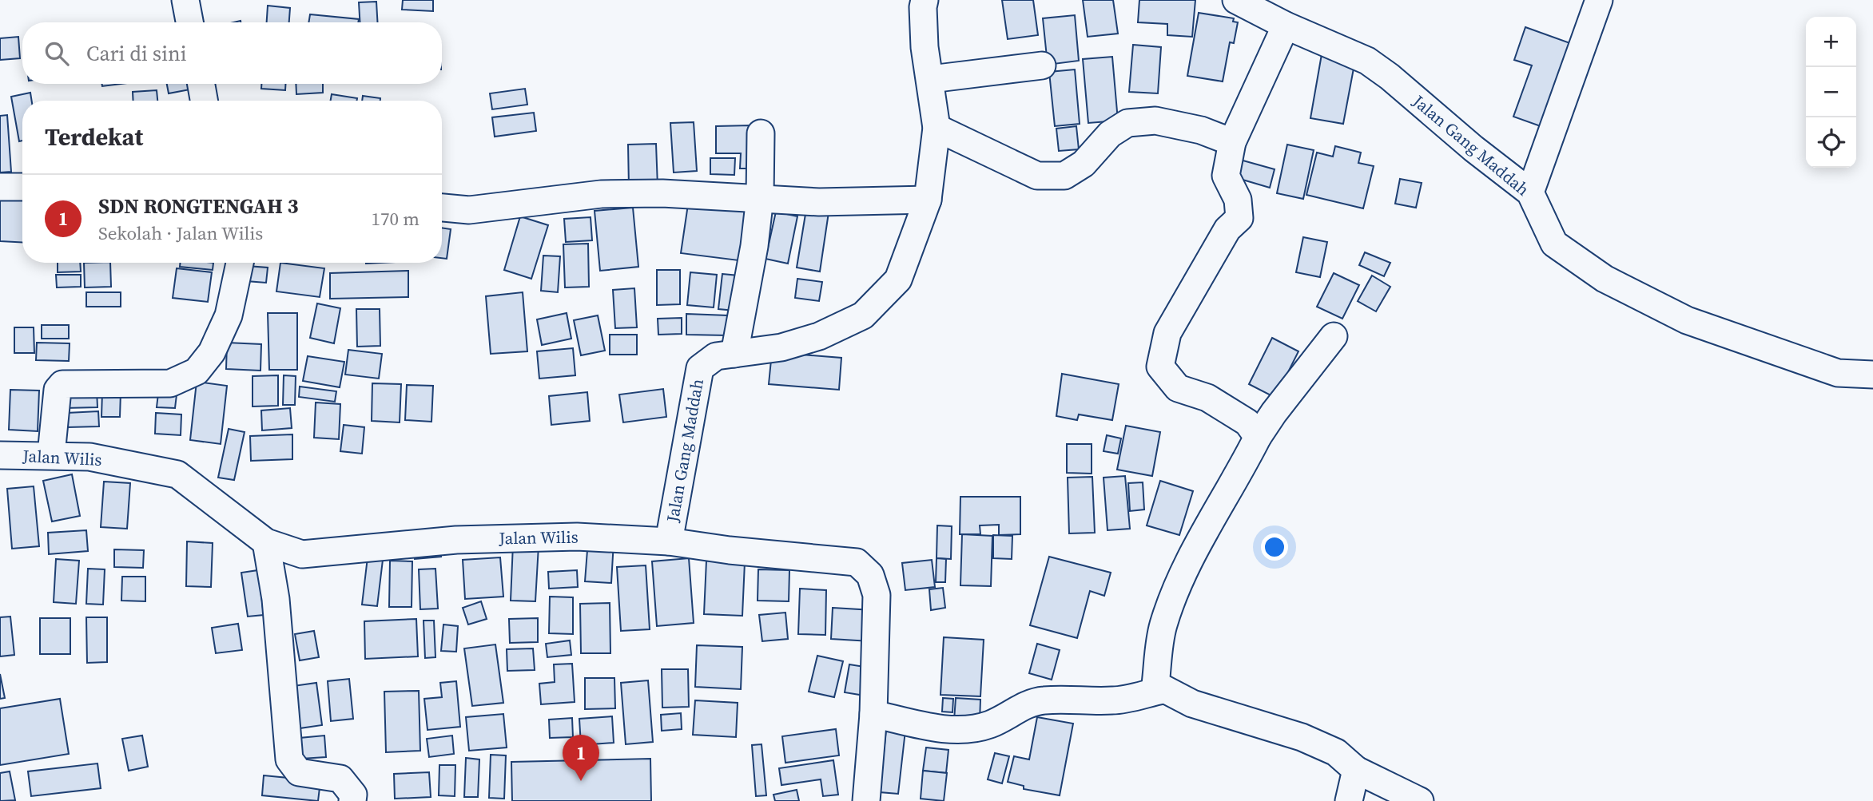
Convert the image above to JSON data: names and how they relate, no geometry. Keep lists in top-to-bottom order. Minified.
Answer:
{"streets":{"street":["Jalan Gang Maddah","Jalan Wilis"]},"crossings":[["Jalan Gang Maddah","Jalan Wilis"]],"page":{"map_buttons":["+","−"],"search":"Cari di sini","heading":"Terdekat","list":[{"mark":"1","name":"SDN RONGTENGAH 3","note":"Sekolah · Jalan Wilis","value":"170 m"}],"pins":"1"}}
